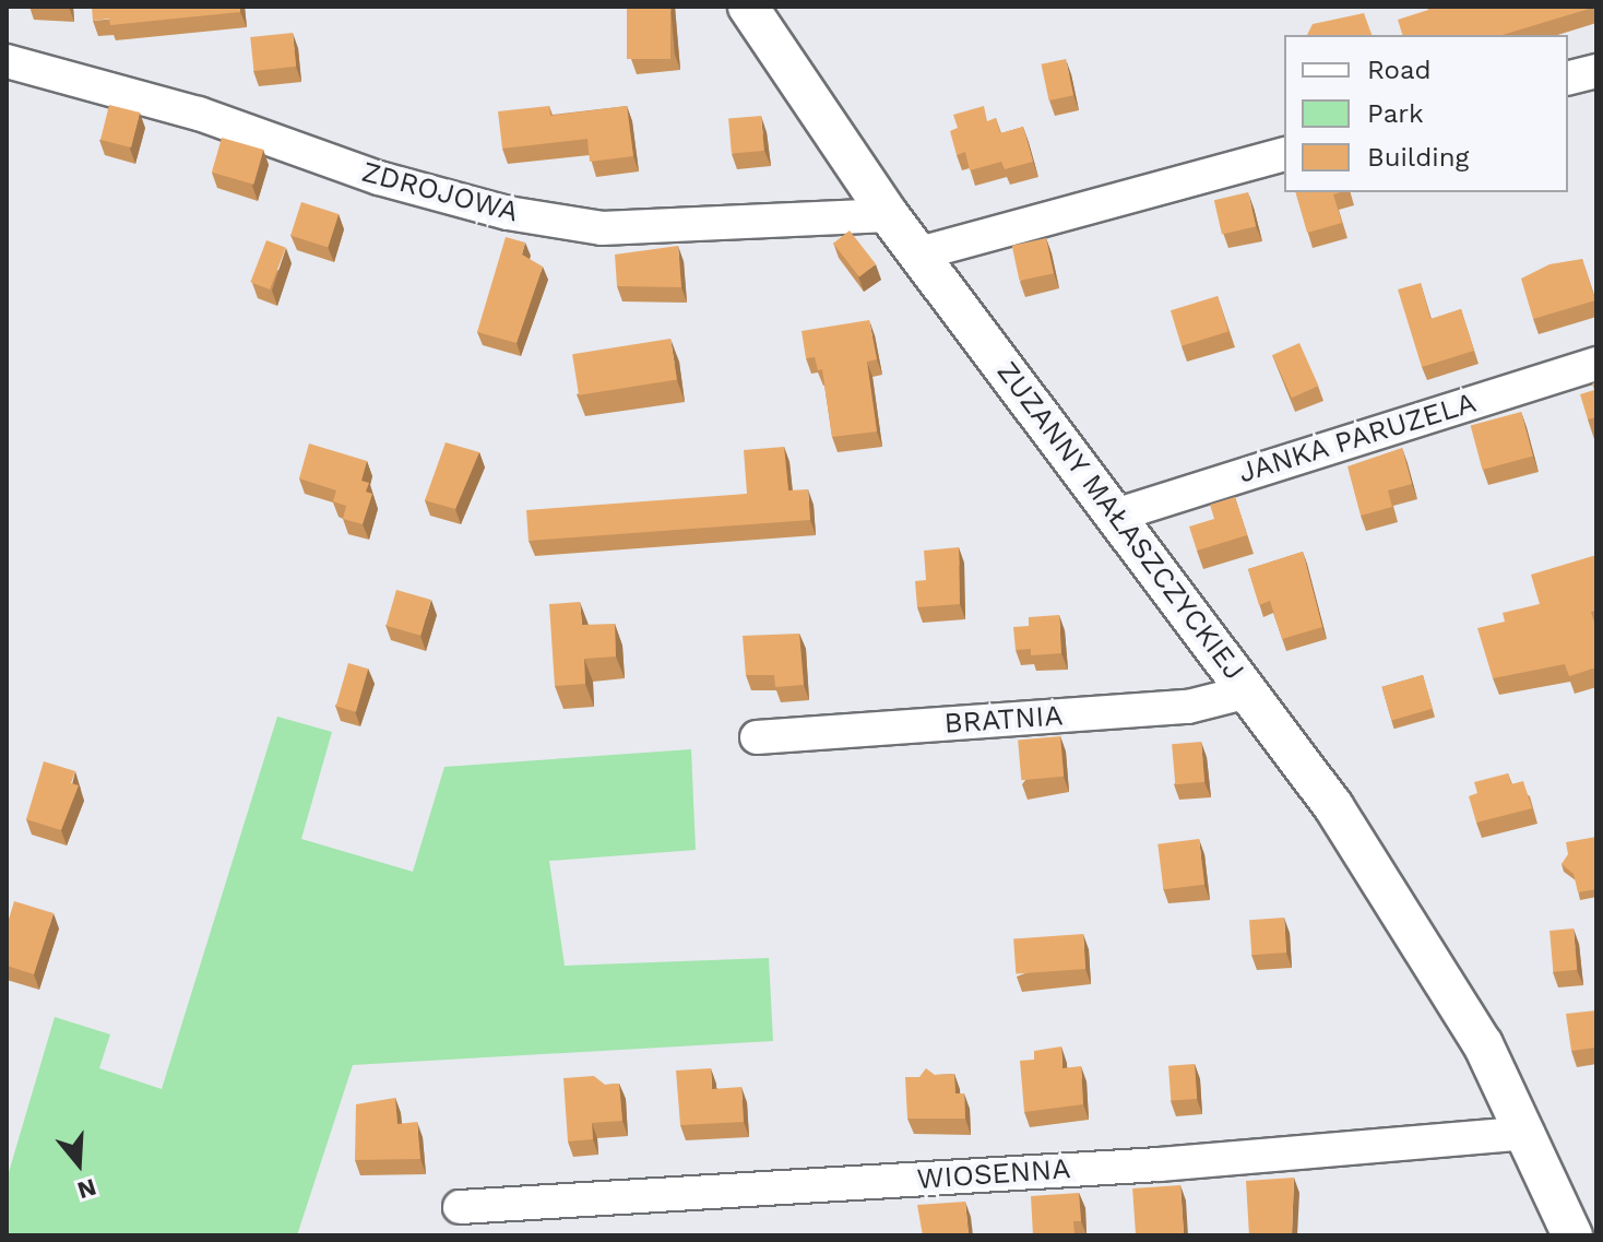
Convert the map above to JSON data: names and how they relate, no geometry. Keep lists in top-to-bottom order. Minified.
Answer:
{"streets":{"street":["ZDROJOWA","JANKA PARUZELA","ZUZANNY MAŁASZCZYCKIEJ","BRATNIA","WIOSENNA"]},"crossings":[["ZDROJOWA","ZUZANNY MAŁASZCZYCKIEJ"],["JANKA PARUZELA","ZUZANNY MAŁASZCZYCKIEJ"],["ZUZANNY MAŁASZCZYCKIEJ","BRATNIA"],["ZUZANNY MAŁASZCZYCKIEJ","WIOSENNA"]],"legend":["Road","Park","Building"],"north":"bottom"}
